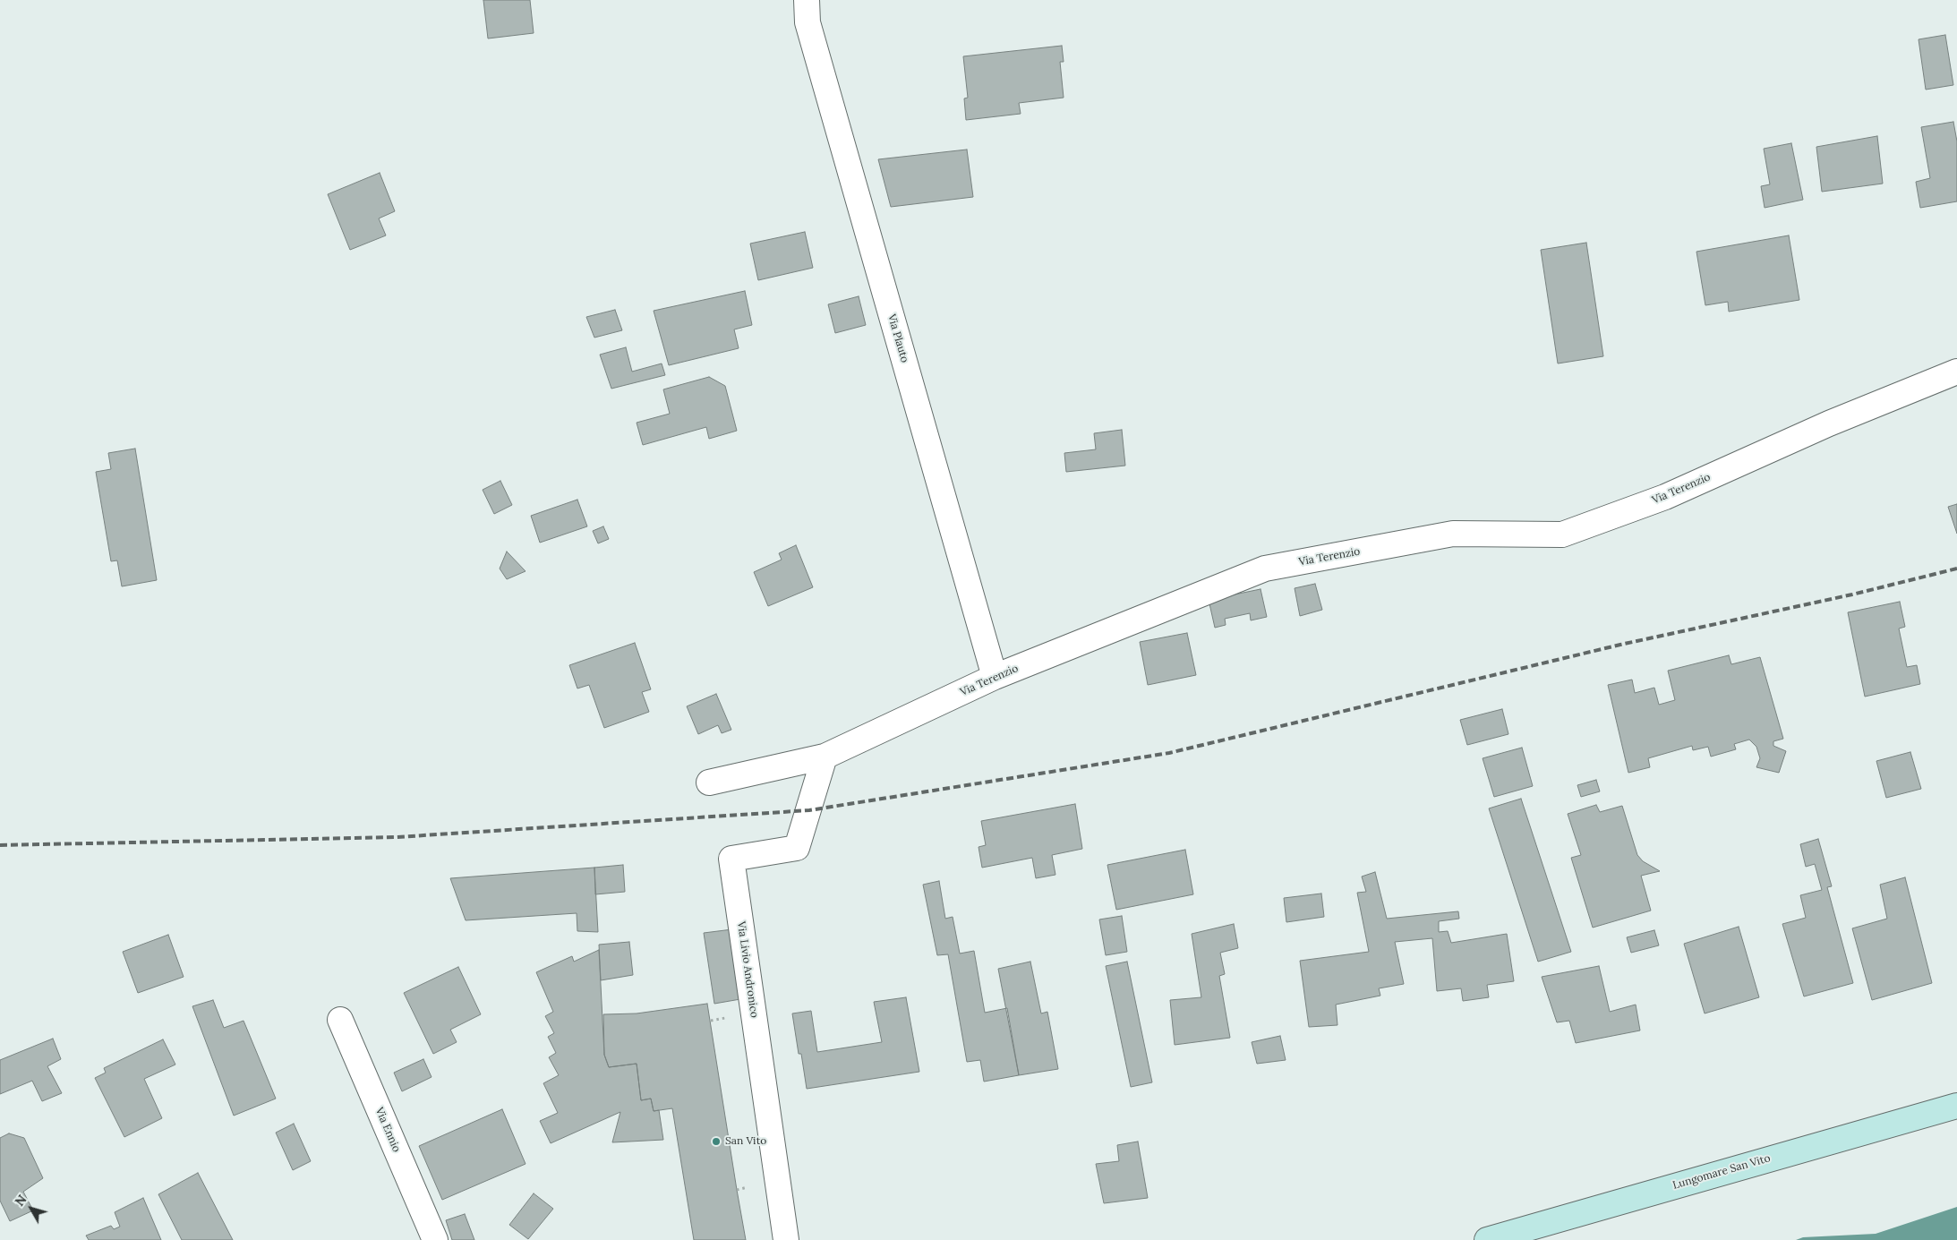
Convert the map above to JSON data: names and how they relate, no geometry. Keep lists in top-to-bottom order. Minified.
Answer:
{"streets":{"main road":["Lungomare San Vito"],"street":["Via Plauto","Via Terenzio","Via Livio Andronico","Via Ennio"]},"crossings":[["Via Plauto","Via Terenzio"],["Via Terenzio","Via Livio Andronico"]],"places":["San Vito"],"north":"top left"}
